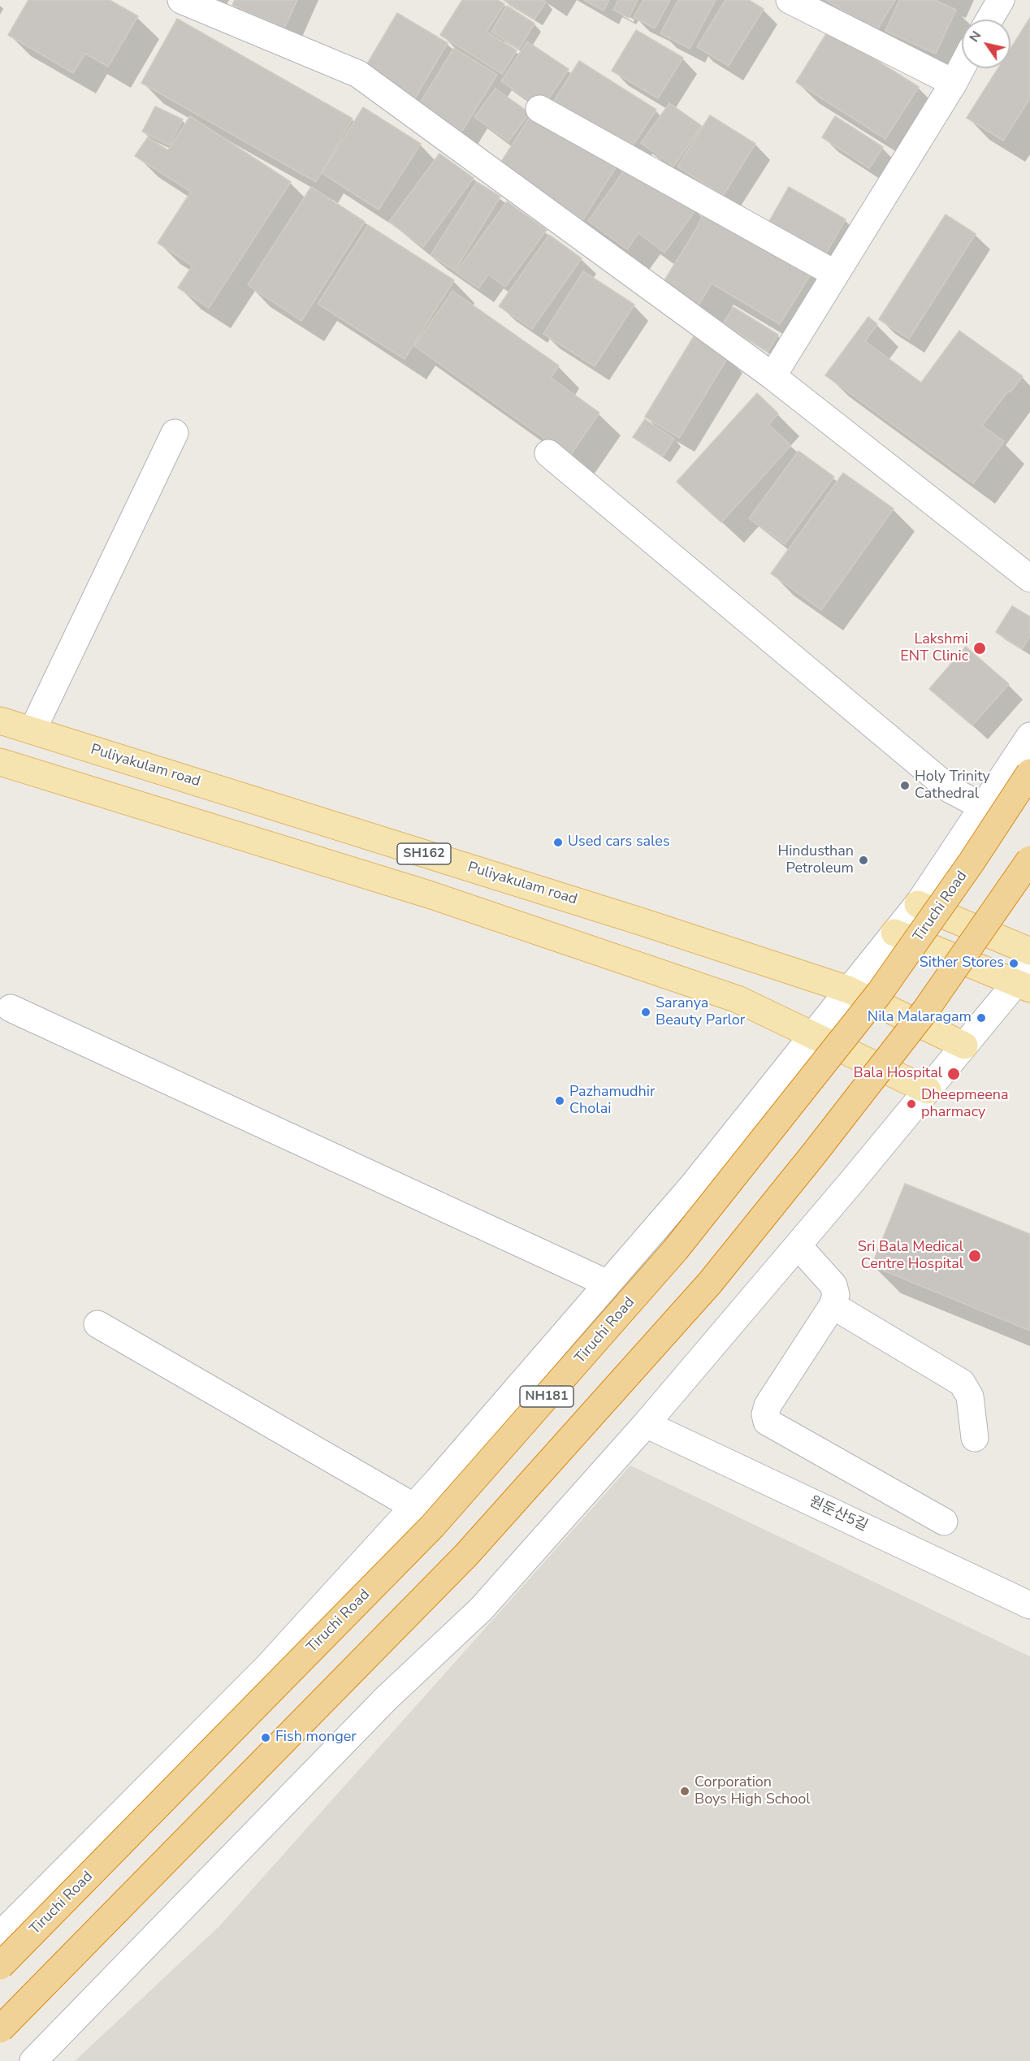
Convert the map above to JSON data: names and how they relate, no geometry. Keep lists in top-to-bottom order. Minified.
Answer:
{"streets":{"highway":["Tiruchi Road","NH181"],"main road":["Puliyakulam road","SH162"],"street":["원둔산5길"]},"places":["Lakshmi ENT Clinic","Holy Trinity Cathedral","Used cars sales","Hindusthan Petroleum","Sither Stores","Saranya Beauty Parlor","Nila Malaragam","Bala Hospital","Pazhamudhir Cholai","Dheepmeena pharmacy","Sri Bala Medical Centre Hospital","Fish monger","Corporation Boys High School"],"north":"top left"}
